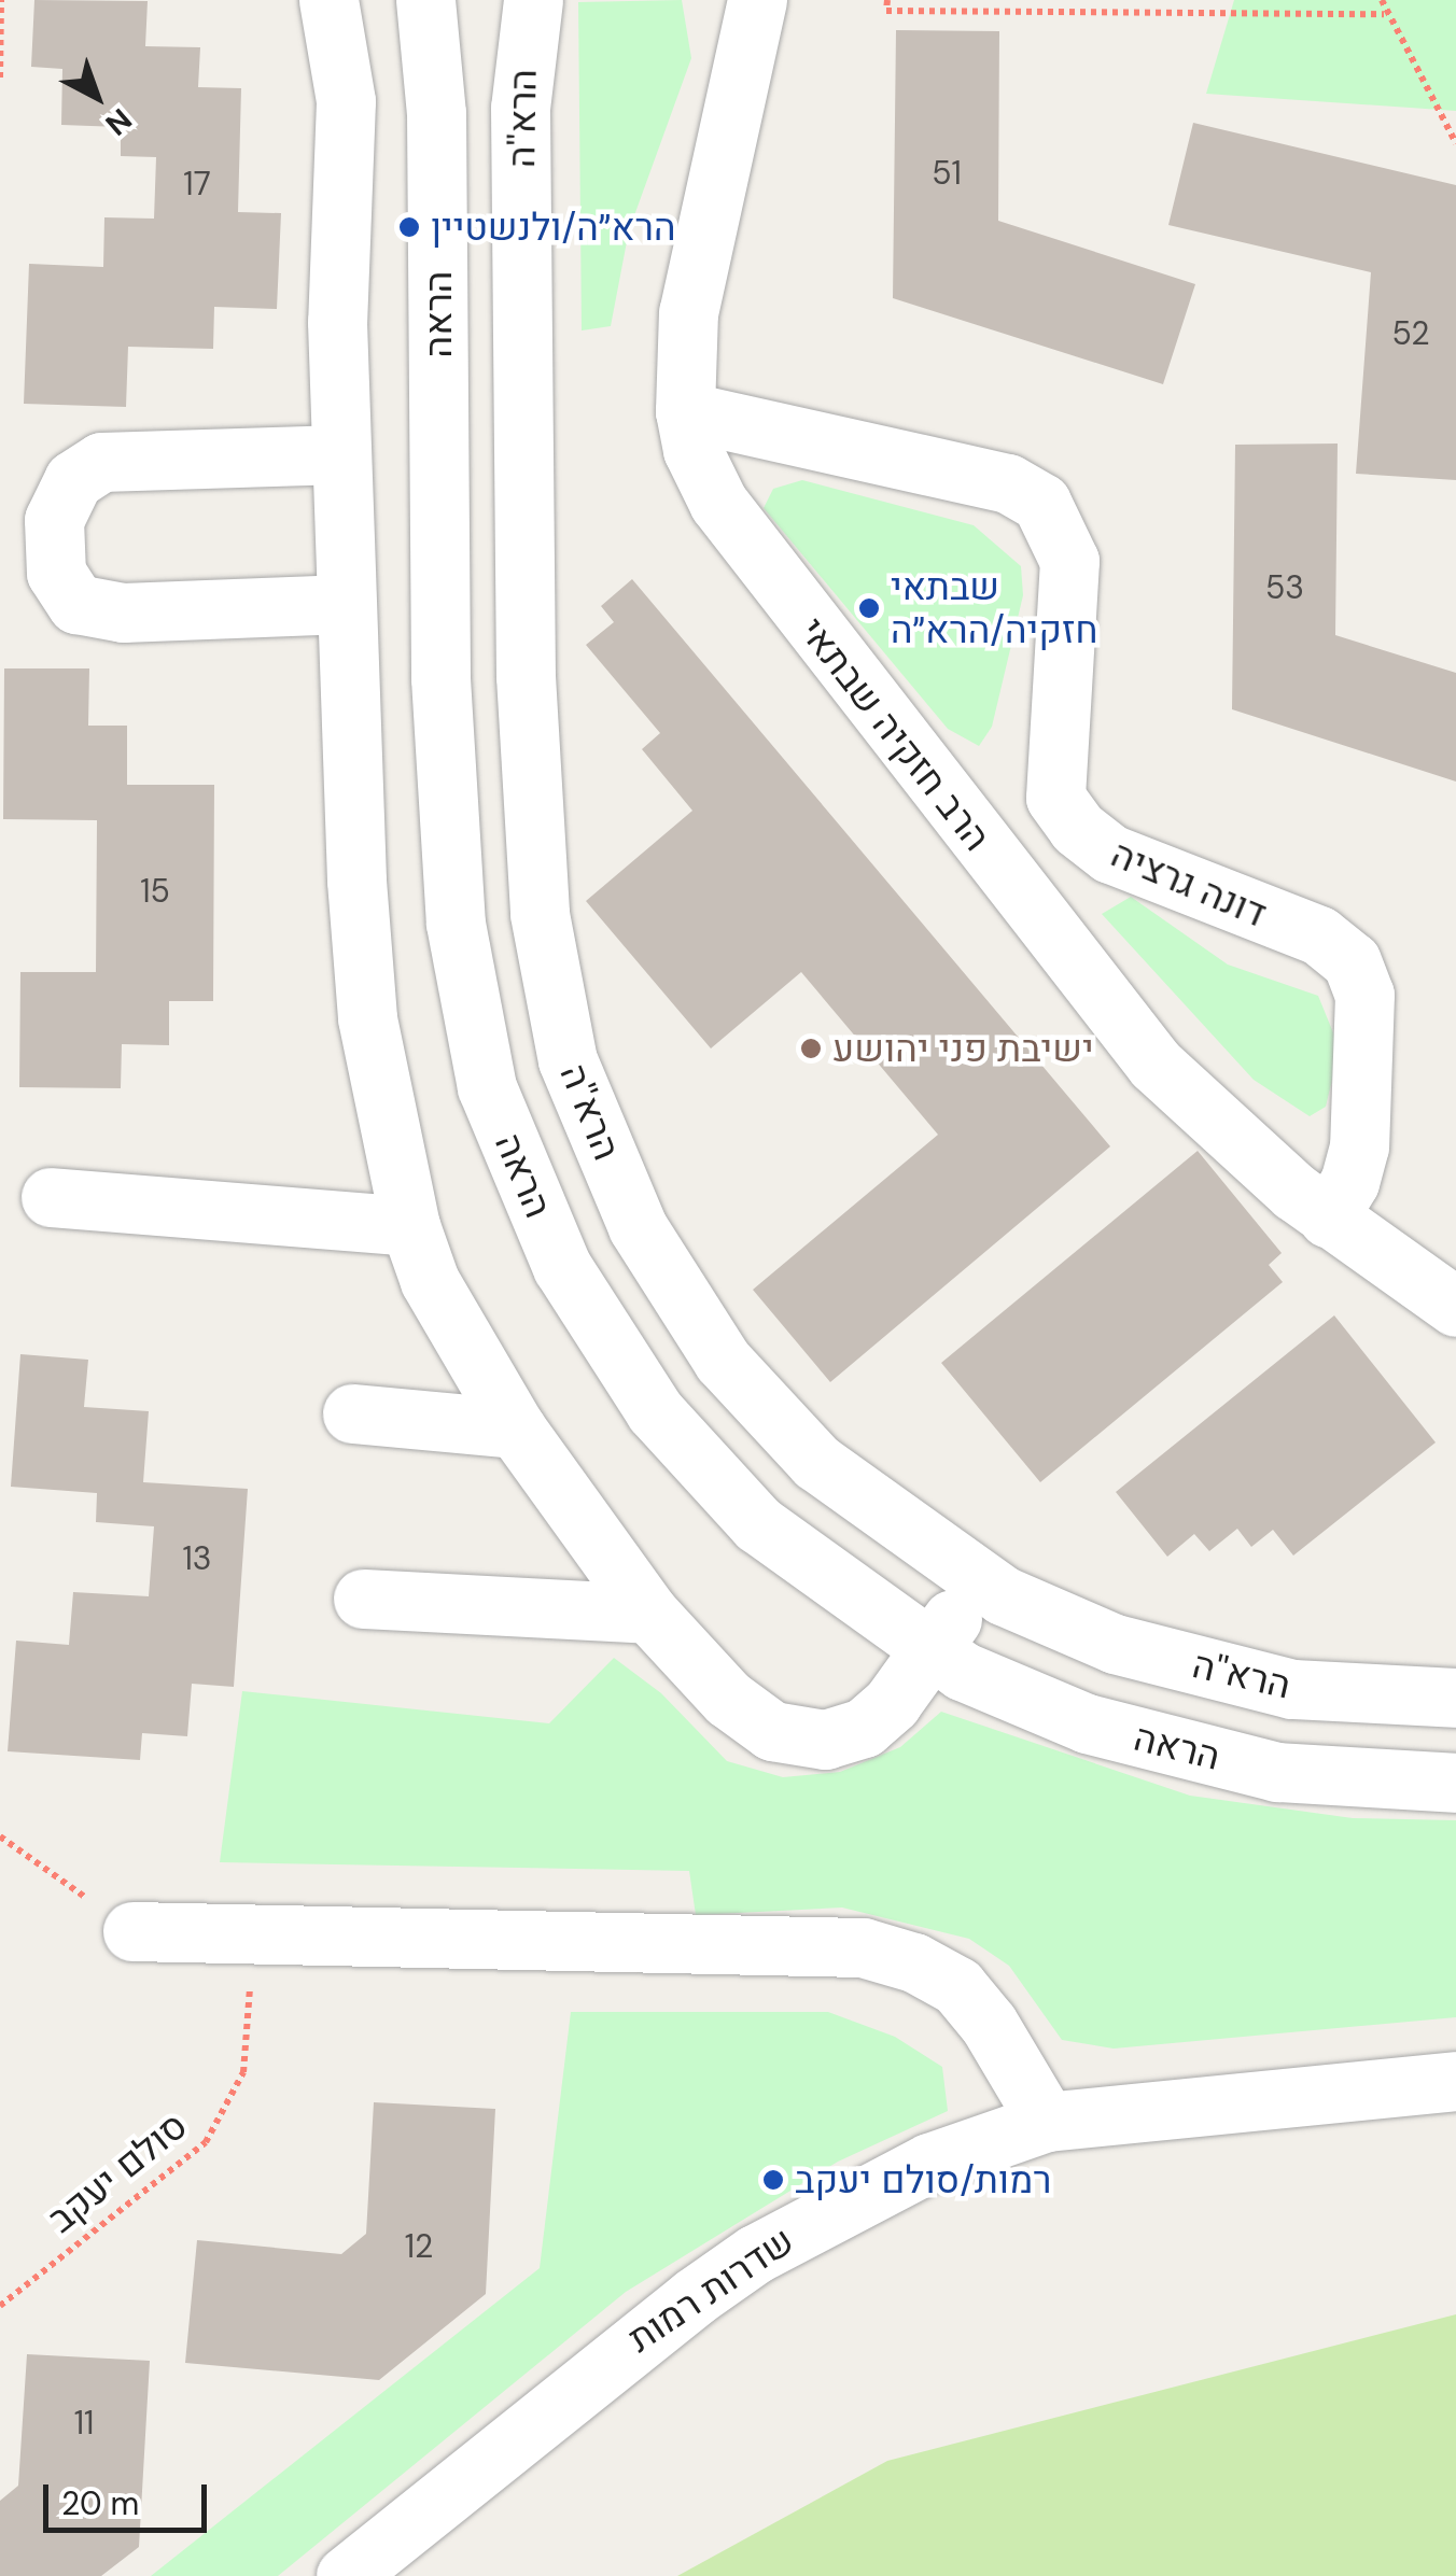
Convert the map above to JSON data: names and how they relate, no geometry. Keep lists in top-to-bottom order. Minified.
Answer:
{"streets":{"street":["הרא''ה","הראה","הרב חזקיה שבתאי","דונה גרציה","שדרות רמות"],"path":["סולם יעקב"]},"crossings":[["הרב חזקיה שבתאי","דונה גרציה"]],"places":["הרא״ה/ולנשטיין","שבתאי חזקיה/הרא״ה","ישיבת פני יהושע","רמות/סולם יעקב"],"house_numbers":["51","17","52","53","15","13","12","11"],"scale_bar":"20 m","north":"bottom right"}
